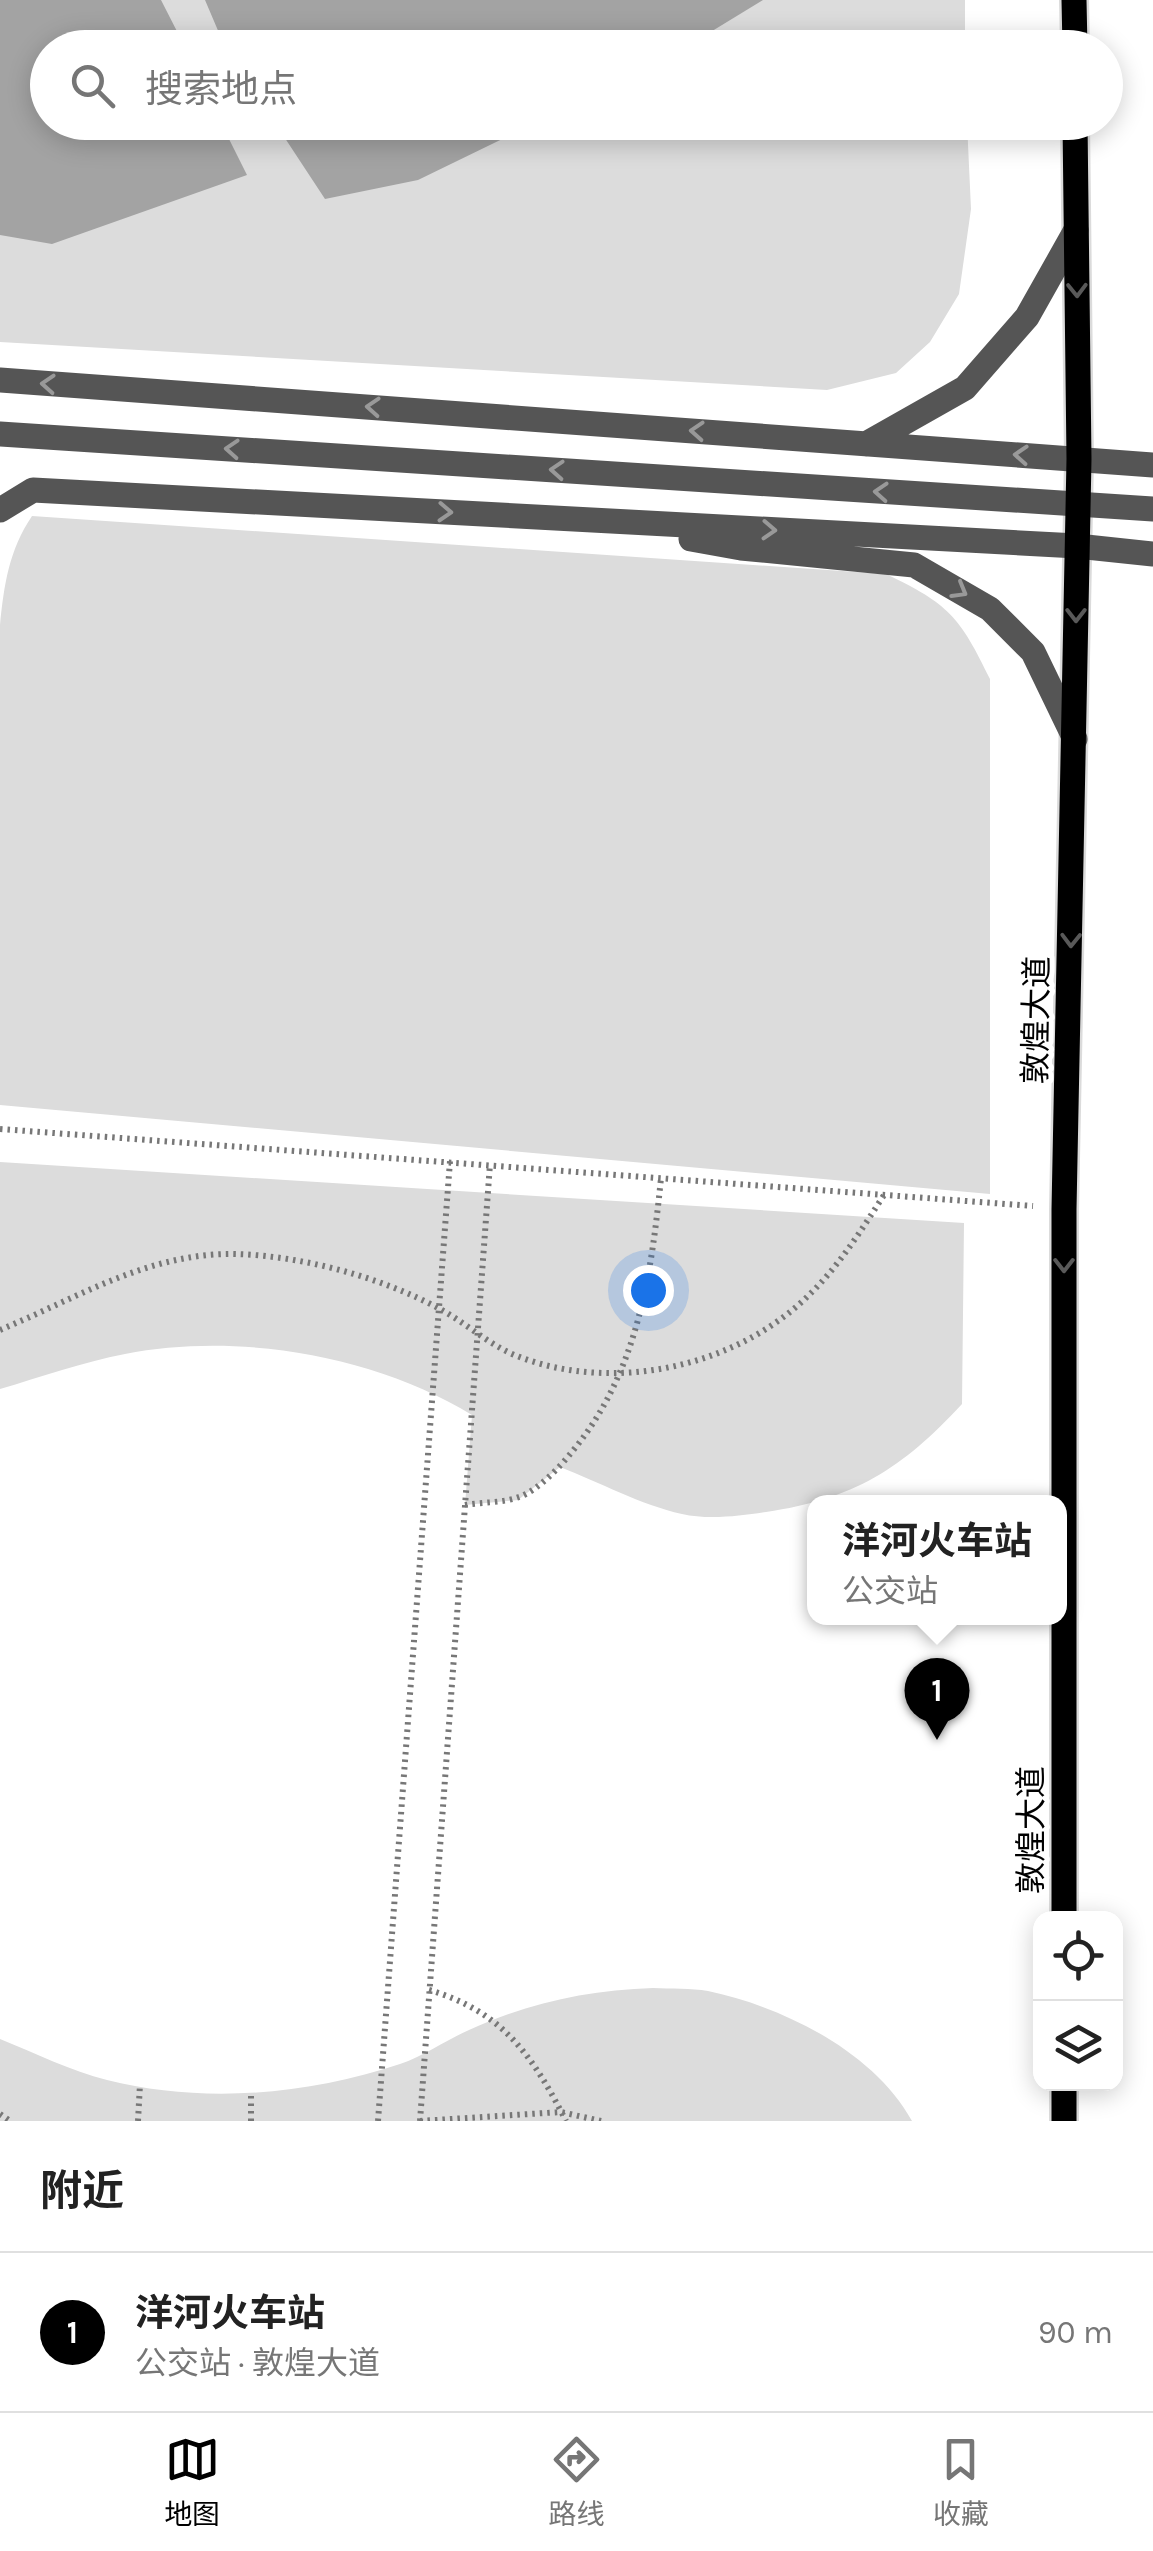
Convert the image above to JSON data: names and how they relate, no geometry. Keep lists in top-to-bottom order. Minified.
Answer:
{"streets":{"main road":["敦煌大道"]},"one_way":["敦煌大道"],"page":{"search":"搜索地点","popup":["洋河火车站","公交站"],"pins":"1","heading":"附近","list":[{"mark":"1","name":"洋河火车站","note":"公交站 · 敦煌大道","value":"90 m"}],"nav":["地图","路线","收藏"]}}
